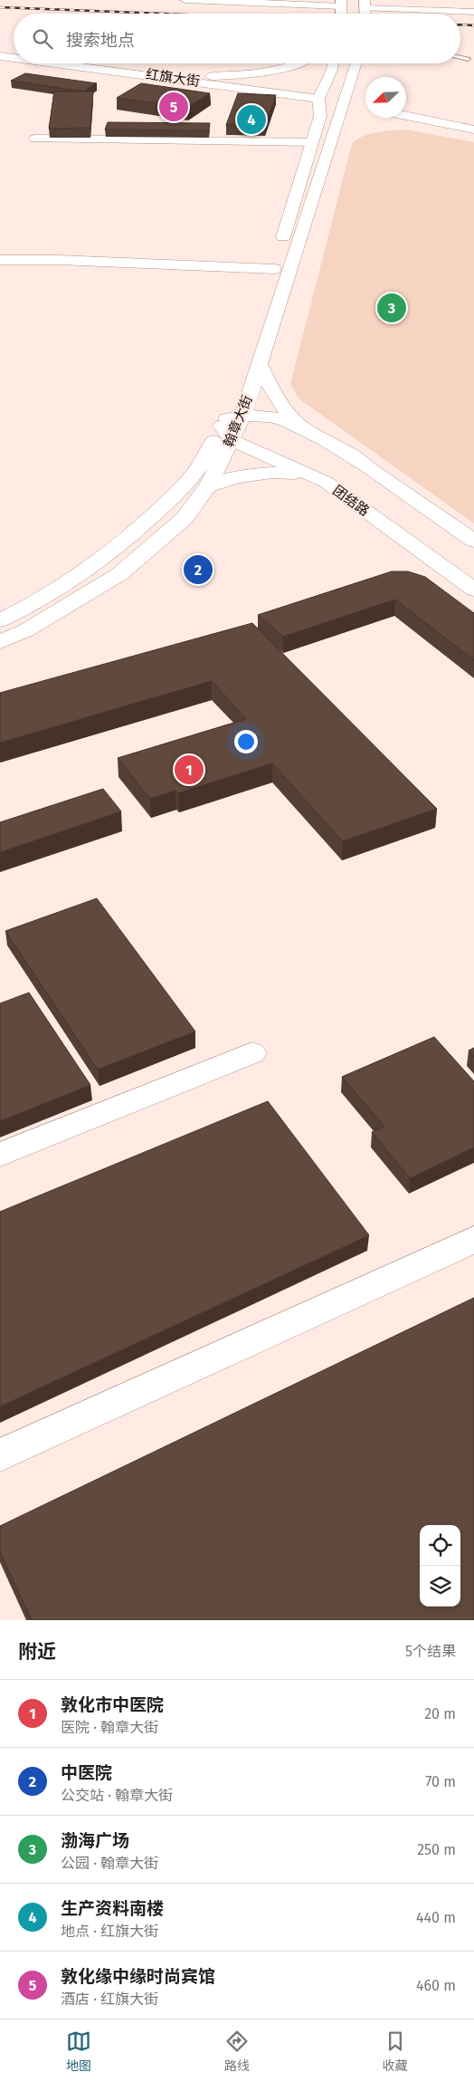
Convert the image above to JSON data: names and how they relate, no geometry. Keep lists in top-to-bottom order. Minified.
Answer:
{"streets":{"main road":["红旗大街","翰章大街","团结路"]},"crossings":[["翰章大街","团结路"]],"north":"bottom left","page":{"search":"搜索地点","pins":["5","4","3","2","1"],"heading":["附近","5个结果"],"list":[{"mark":"1","name":"敦化市中医院","note":"医院 · 翰章大街","value":"20 m"},{"mark":"2","name":"中医院","note":"公交站 · 翰章大街","value":"70 m"},{"mark":"3","name":"渤海广场","note":"公园 · 翰章大街","value":"250 m"},{"mark":"4","name":"生产资料南楼","note":"地点 · 红旗大街","value":"440 m"},{"mark":"5","name":"敦化缘中缘时尚宾馆","note":"酒店 · 红旗大街","value":"460 m"}],"nav":["地图","路线","收藏"]}}
